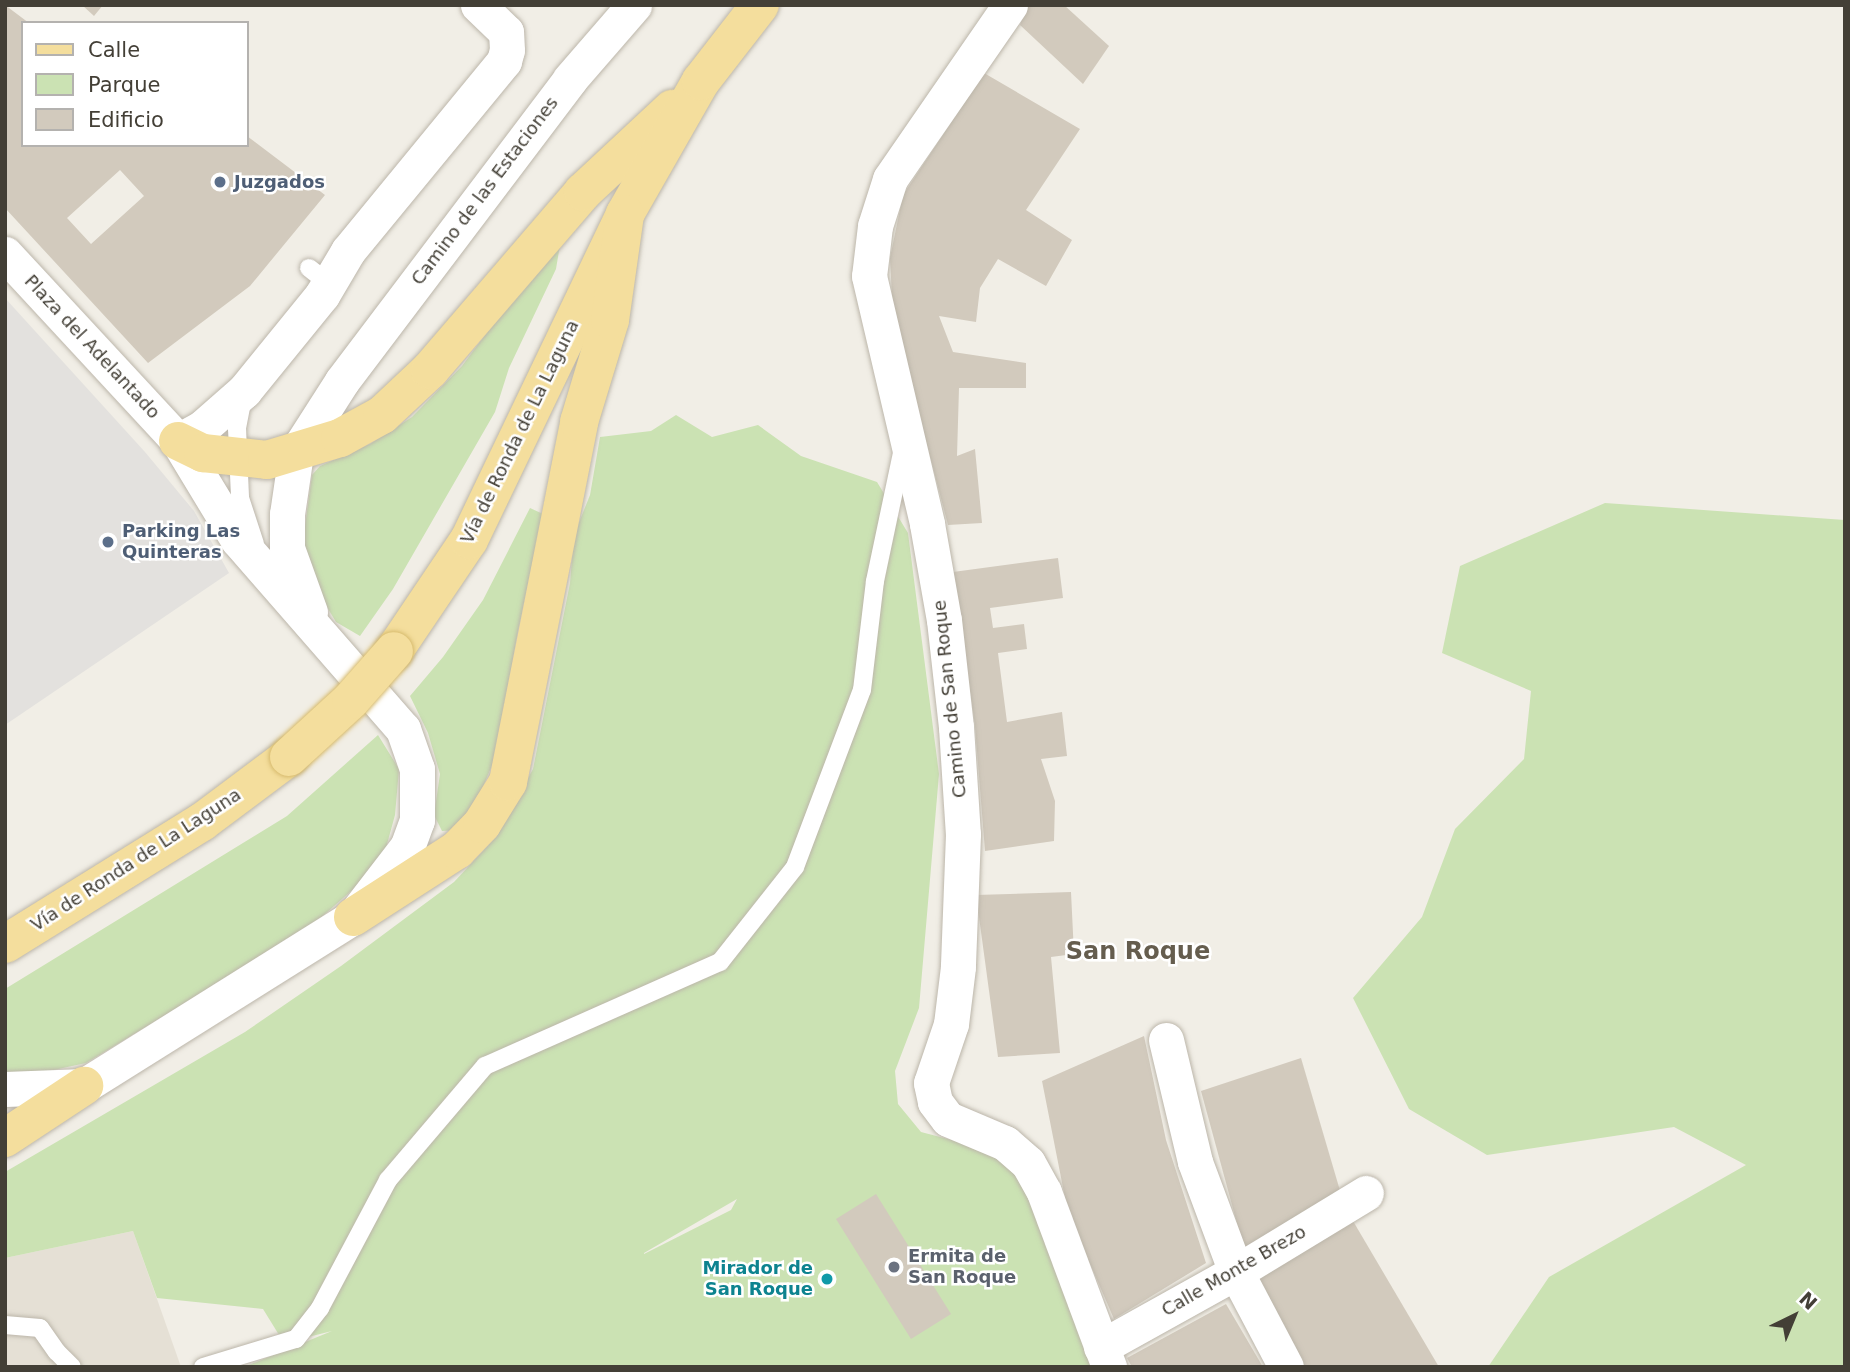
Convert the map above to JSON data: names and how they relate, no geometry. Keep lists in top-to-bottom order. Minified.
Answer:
{"streets":{"main road":["Vía de Ronda de La Laguna"],"street":["Camino de las Estaciones","Plaza del Adelantado","Camino de San Roque","Calle Monte Brezo"]},"crossings":[["Camino de San Roque","Calle Monte Brezo"]],"districts":["San Roque"],"places":["Juzgados","Parking Las Quinteras","Ermita de San Roque","Mirador de San Roque"],"legend":["Calle","Parque","Edificio"],"north":"top right"}
